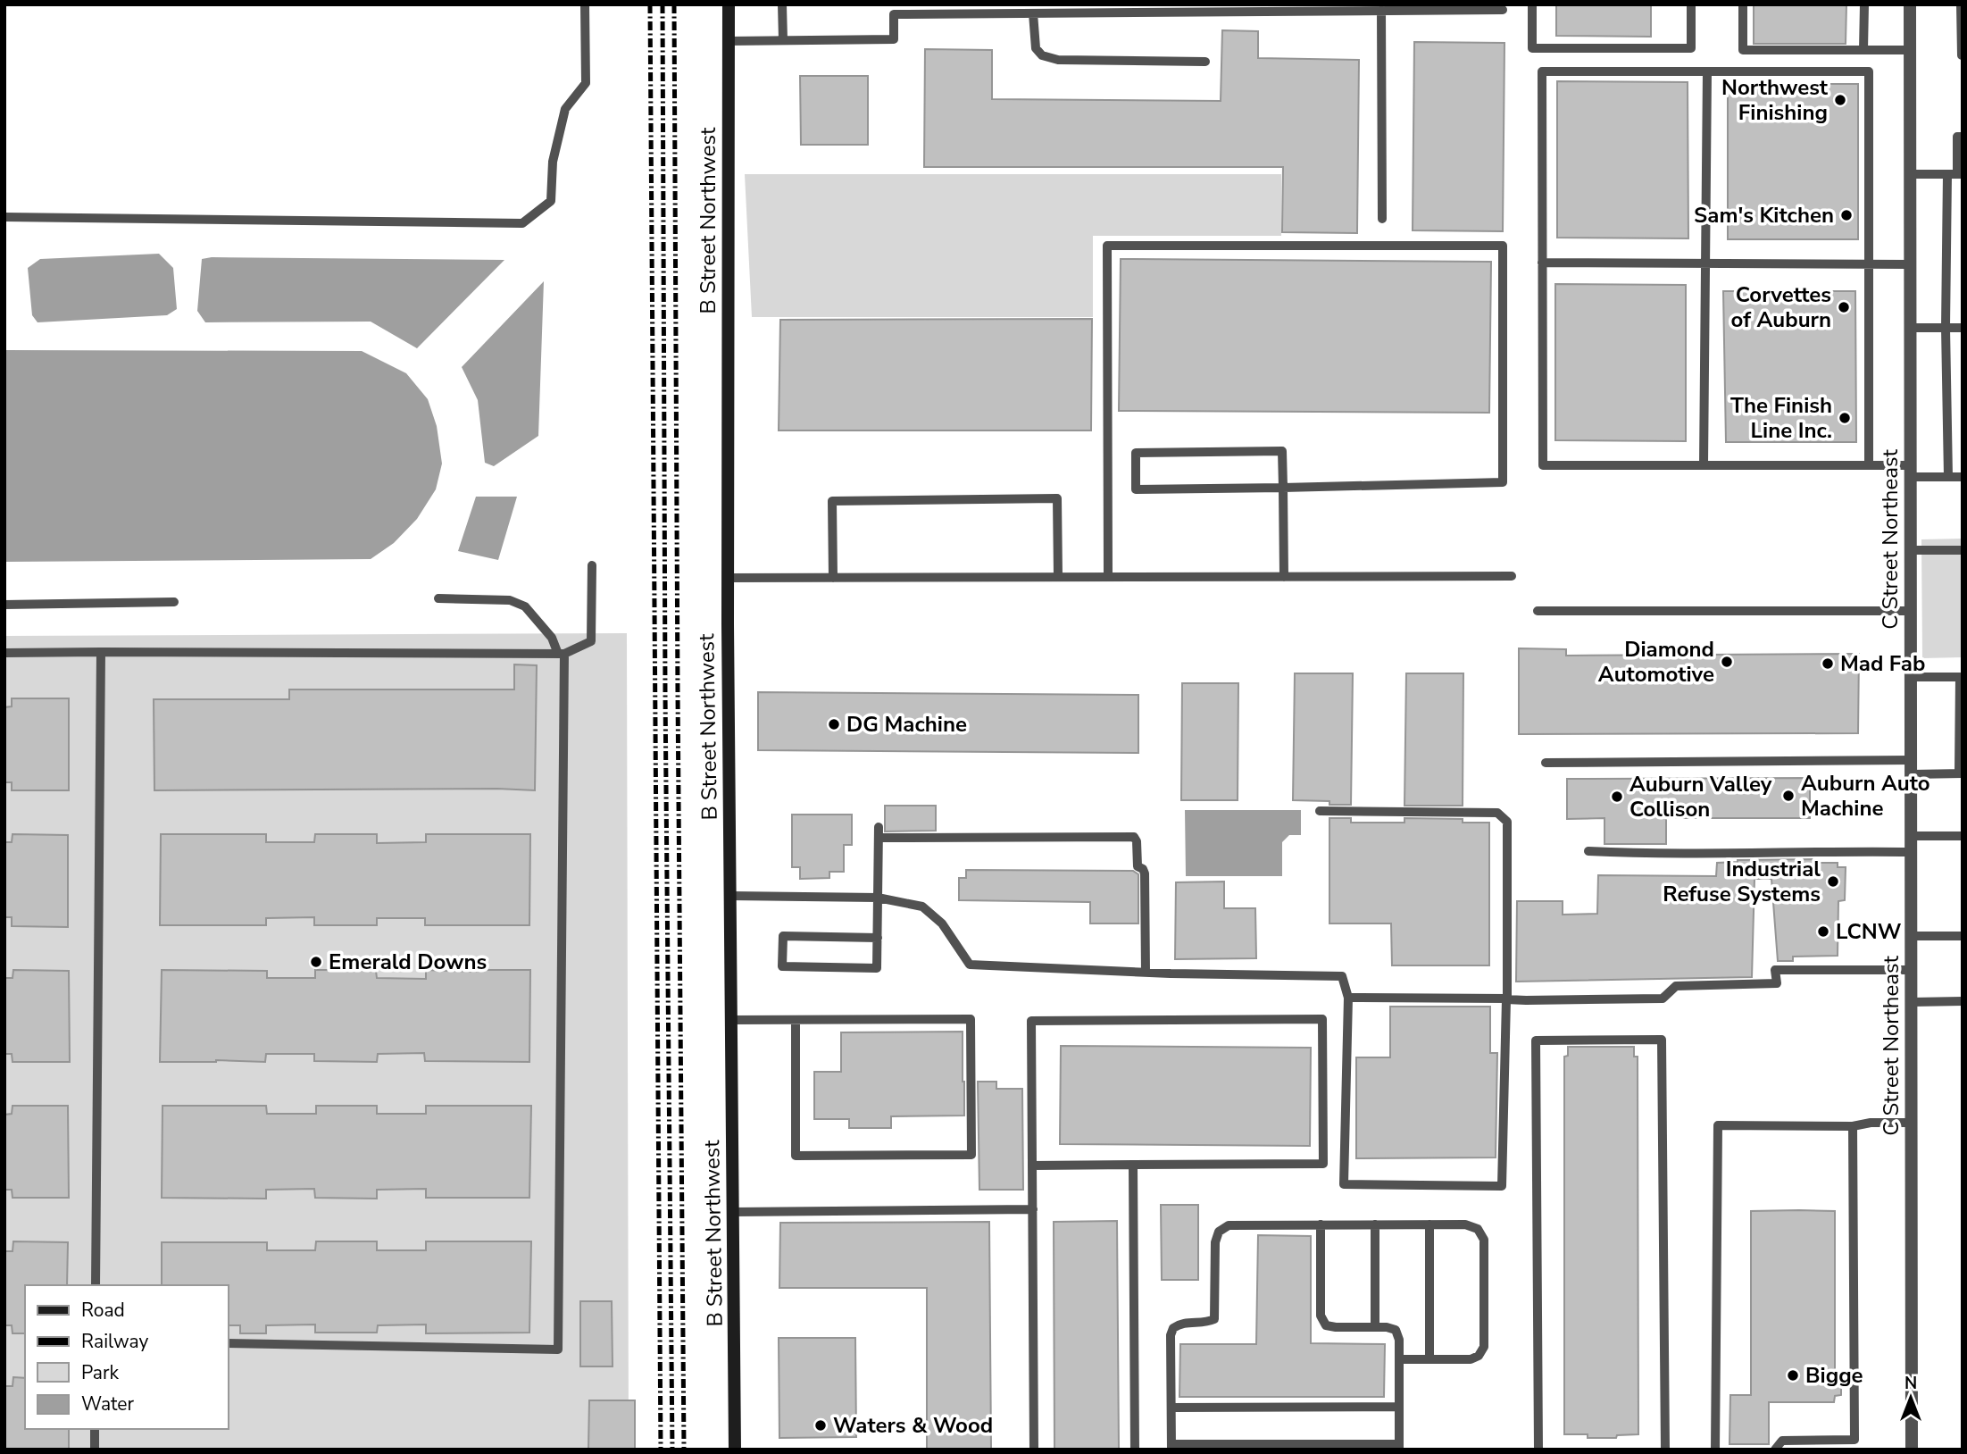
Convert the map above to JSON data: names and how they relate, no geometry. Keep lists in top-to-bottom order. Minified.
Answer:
{"streets":{"street":["B Street Northwest","C Street Northeast"]},"places":["Northwest Finishing","Sam's Kitchen","Corvettes of Auburn","The Finish Line Inc.","Diamond Automotive","Mad Fab","DG Machine","Auburn Auto Machine","Auburn Valley Collison","Industrial Refuse Systems","LCNW","Emerald Downs","Bigge","Waters & Wood"],"legend":["Road","Railway","Park","Water"],"north":"top"}
